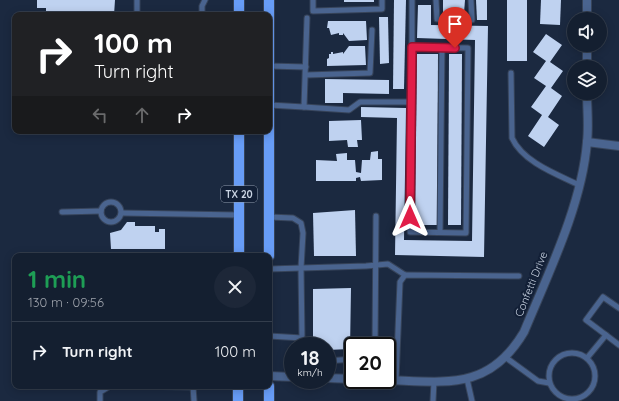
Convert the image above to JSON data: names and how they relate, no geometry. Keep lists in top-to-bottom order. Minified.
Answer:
{"streets":{"main road":["TX 20"],"street":["Confetti Drive"]},"page":{"turn":["100 m","Turn right"],"heading":["1 min","130 m · 09:56"],"list":[{"name":"Turn right","value":"100 m"}],"speed":"18 km/h","limit":"20"}}
